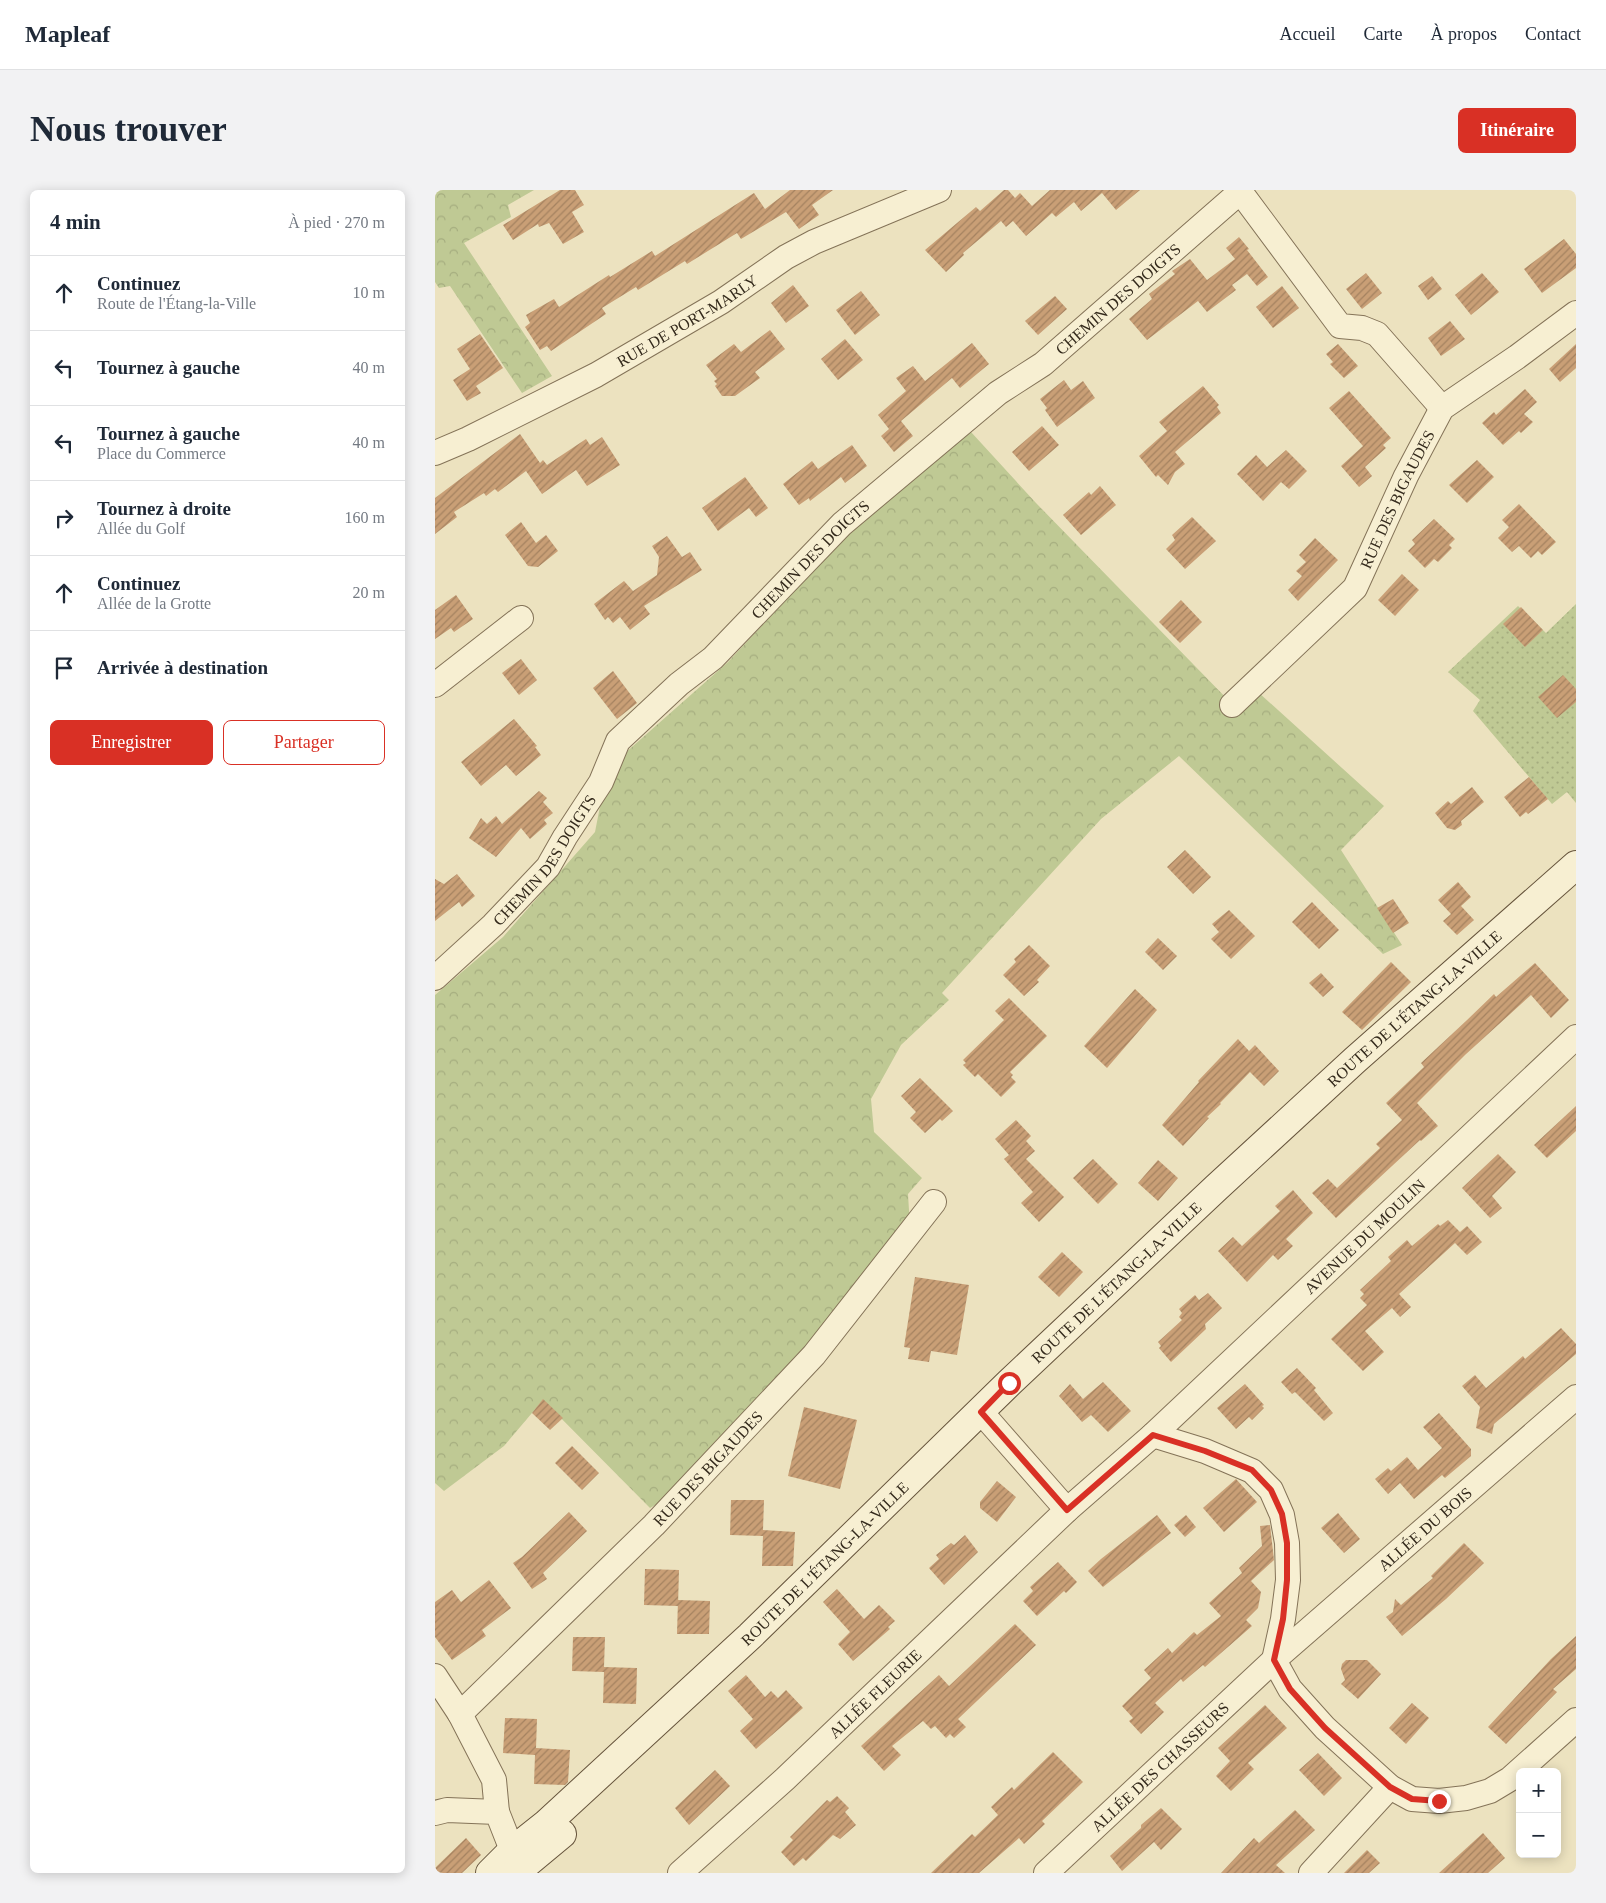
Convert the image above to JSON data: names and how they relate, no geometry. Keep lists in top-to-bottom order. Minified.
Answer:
{"streets":{"street":["CHEMIN DES DOIGTS","RUE DE PORT-MARLY","RUE DES BIGAUDES","ROUTE DE L'ÉTANG-LA-VILLE","AVENUE DU MOULIN","ALLÉE DU BOIS","ALLÉE FLEURIE","ALLÉE DES CHASSEURS"]},"crossings":[["AVENUE DU MOULIN","ALLÉE FLEURIE"],["ALLÉE DU BOIS","ALLÉE DES CHASSEURS"]],"page":{"header":"Mapleaf","nav":["Accueil","Carte","À propos","Contact"],"buttons":["Itinéraire",["Enregistrer","Partager"]],"title":"Nous trouver","heading":["4 min","À pied · 270 m"],"list":[["Continuez","Route de l'Étang-la-Ville","10 m"],["Tournez à gauche","40 m"],["Tournez à gauche","Place du Commerce","40 m"],["Tournez à droite","Allée du Golf","160 m"],["Continuez","Allée de la Grotte","20 m"],"Arrivée à destination"],"map_buttons":["+","−"]}}
